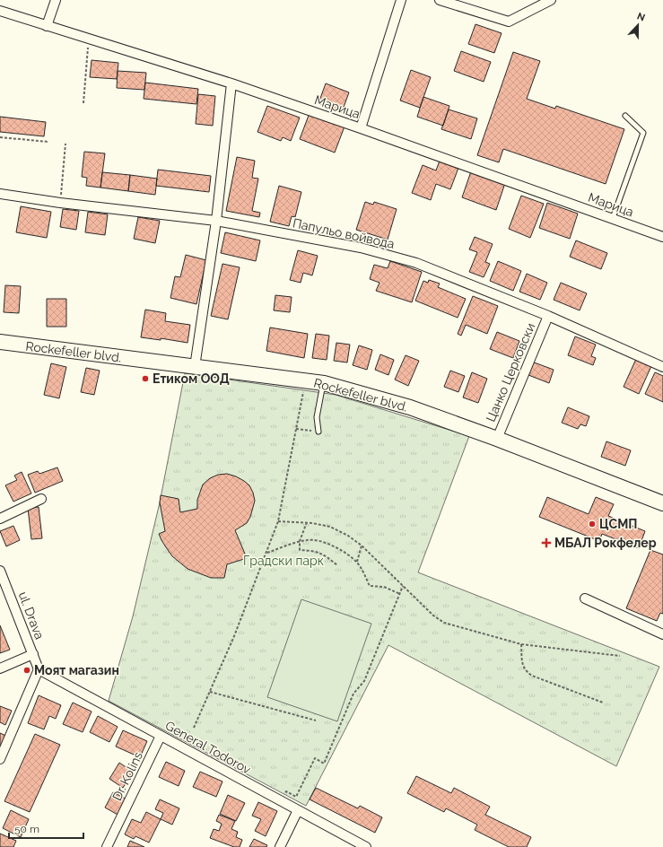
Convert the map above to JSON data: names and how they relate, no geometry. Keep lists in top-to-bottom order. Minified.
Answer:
{"streets":{"main road":["Rockefeller blvd."],"street":["Марица","Папульо войвода","Цанко Церковски","ul. Drava","General Todorov","Dr. Kolins"]},"crossings":[["Папульо войвода","Цанко Церковски"],["Rockefeller blvd.","Цанко Церковски"],["ul. Drava","General Todorov"],["General Todorov","Dr. Kolins"]],"parks":["Градски парк"],"places":{"other":["Етиком ООД","ЦСМП","Моят магазин"],"health":["МБАЛ Рокфелер"]},"scale_bar":"50 m","north":"top"}
